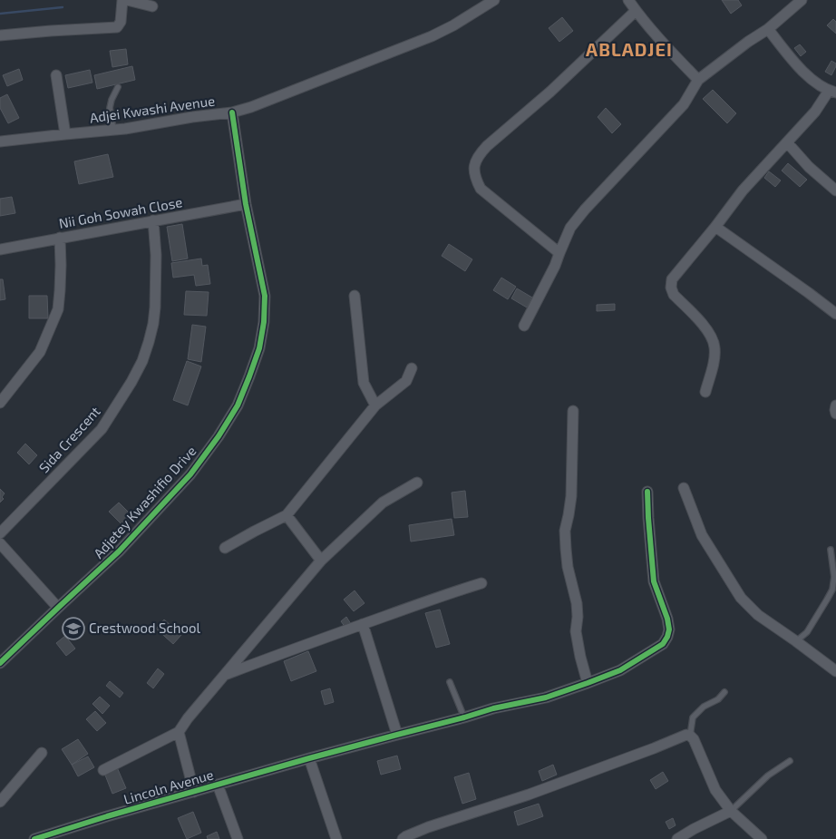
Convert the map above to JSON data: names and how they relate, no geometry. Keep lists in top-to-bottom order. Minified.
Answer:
{"streets":{"street":["Adjei Kwashi Avenue","Nii Goh Sowah Close","Sida Crescent","Adjetey Kwashifio Drive","Lincoln Avenue"]},"crossings":[["Adjei Kwashi Avenue","Adjetey Kwashifio Drive"],["Nii Goh Sowah Close","Sida Crescent"],["Nii Goh Sowah Close","Adjetey Kwashifio Drive"]],"districts":["ABLADJEI"],"places":{"school or university":["Crestwood School"]}}
